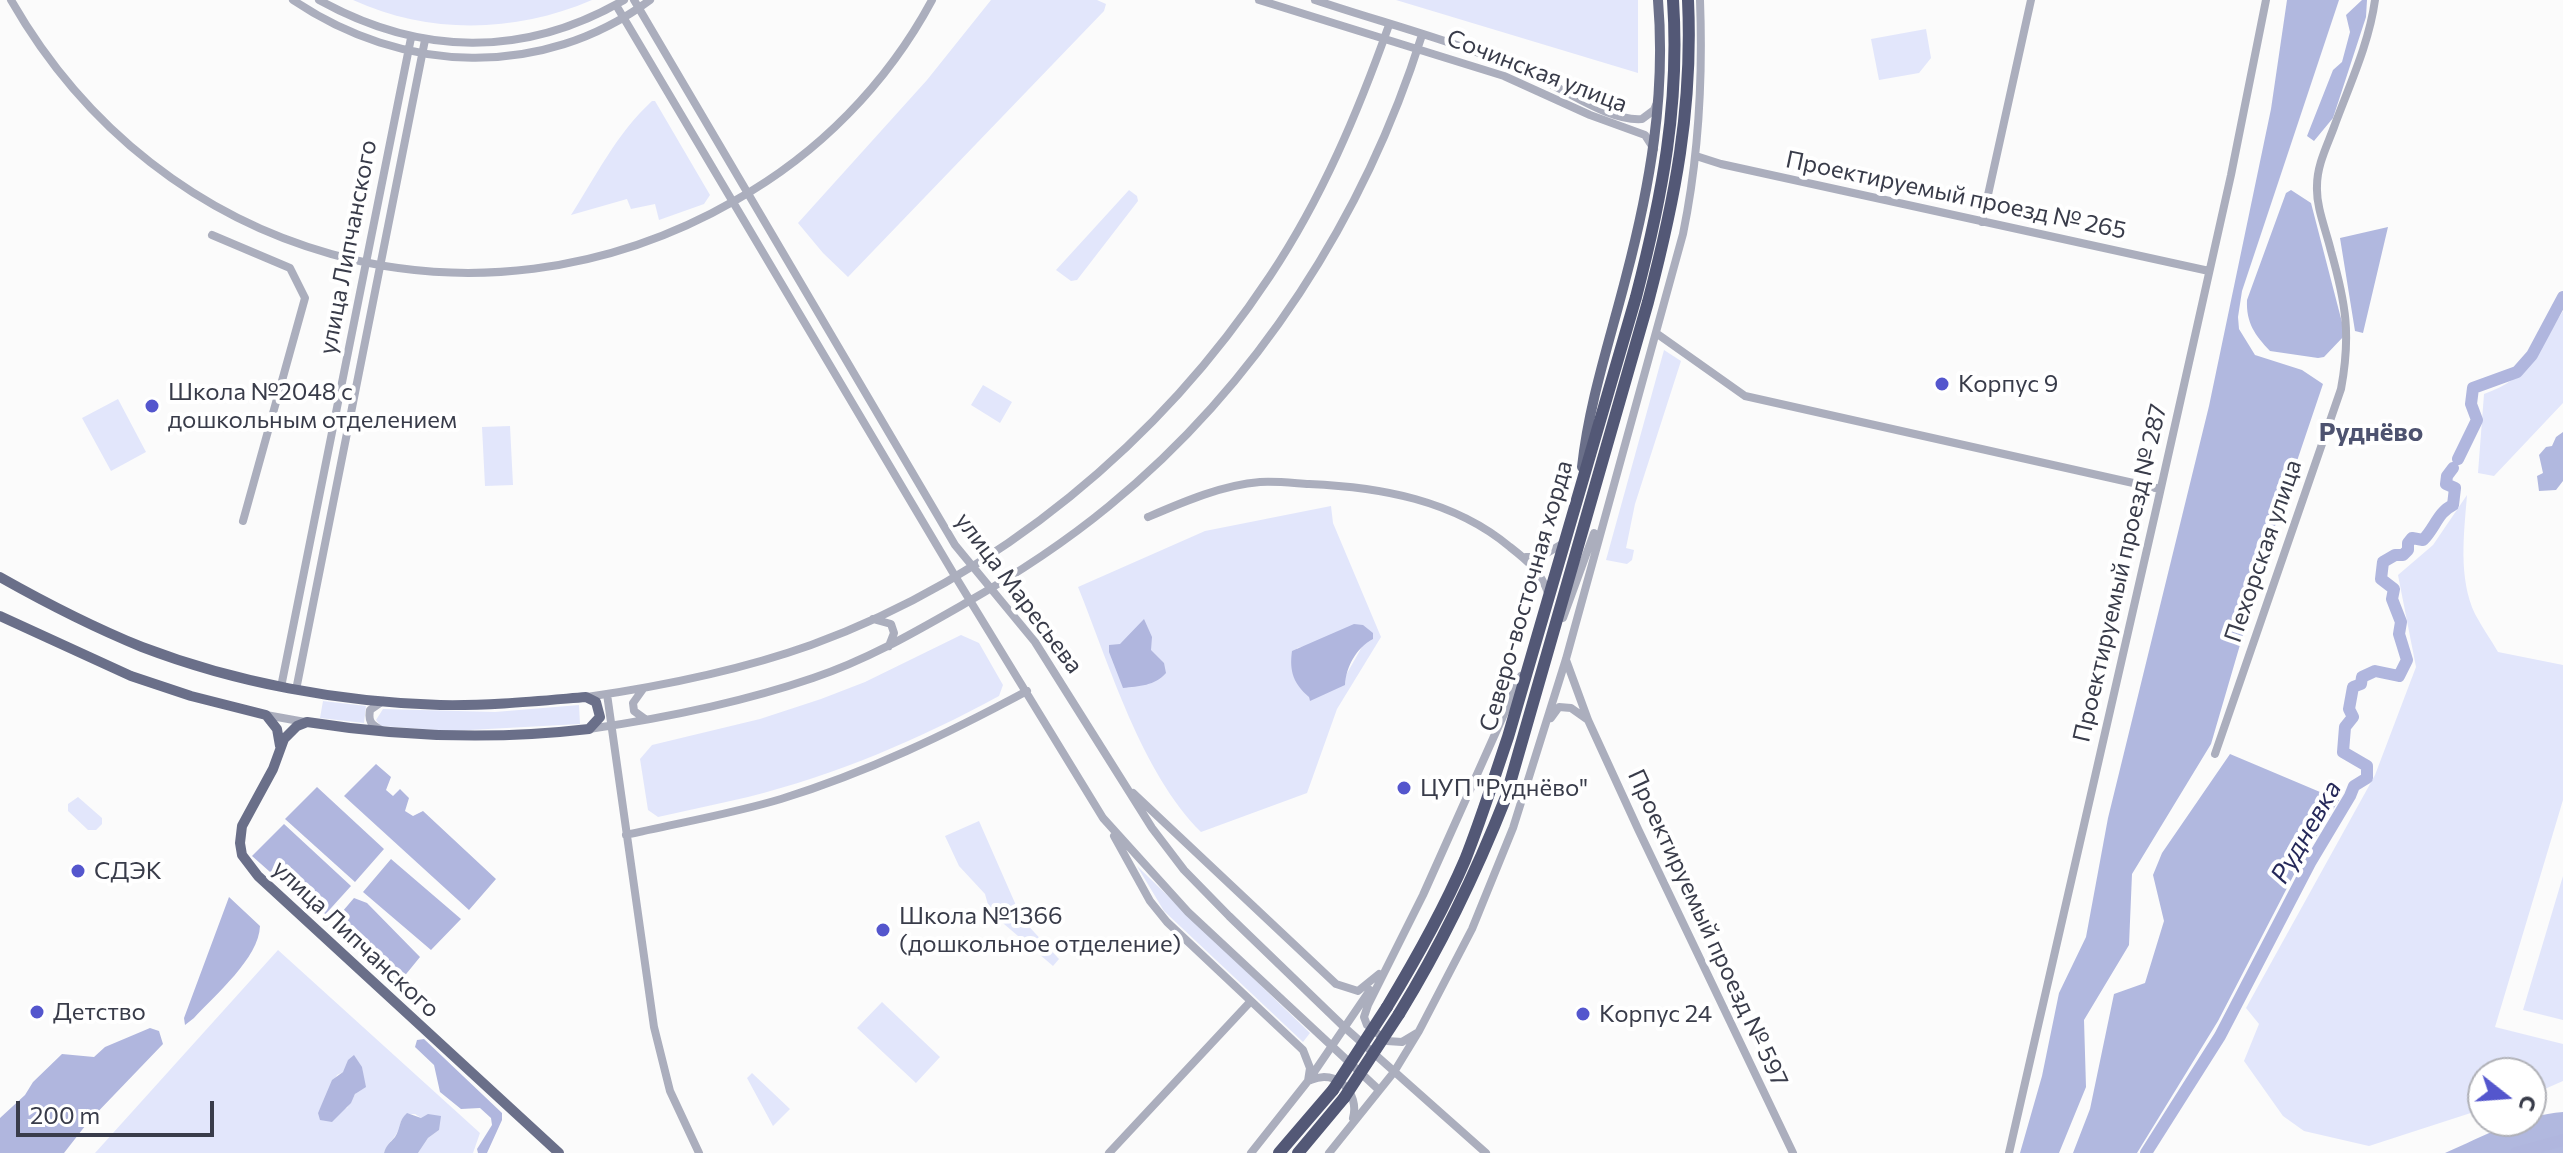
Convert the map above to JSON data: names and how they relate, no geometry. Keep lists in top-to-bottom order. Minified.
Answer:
{"streets":{"highway":["Северо-восточная хорда"],"main road":["улица Липчанского"],"street":["Сочинская улица","Проектируемый проезд № 265","Пехорская улица","Проектируемый проезд № 287","улица Маресьева","Проектируемый проезд № 597"]},"crossings":[["Проектируемый проезд № 265","Проектируемый проезд № 287"]],"districts":["Руднёво"],"water":["Рудневка"],"places":["Корпус 9","Школа №2048 с дошкольным отделением","ЦУП \"Руднёво\"","СДЭК","Школа №1366 (дошкольное отделение)","Детство","Корпус 24"],"scale_bar":"200 m","north":"right"}
